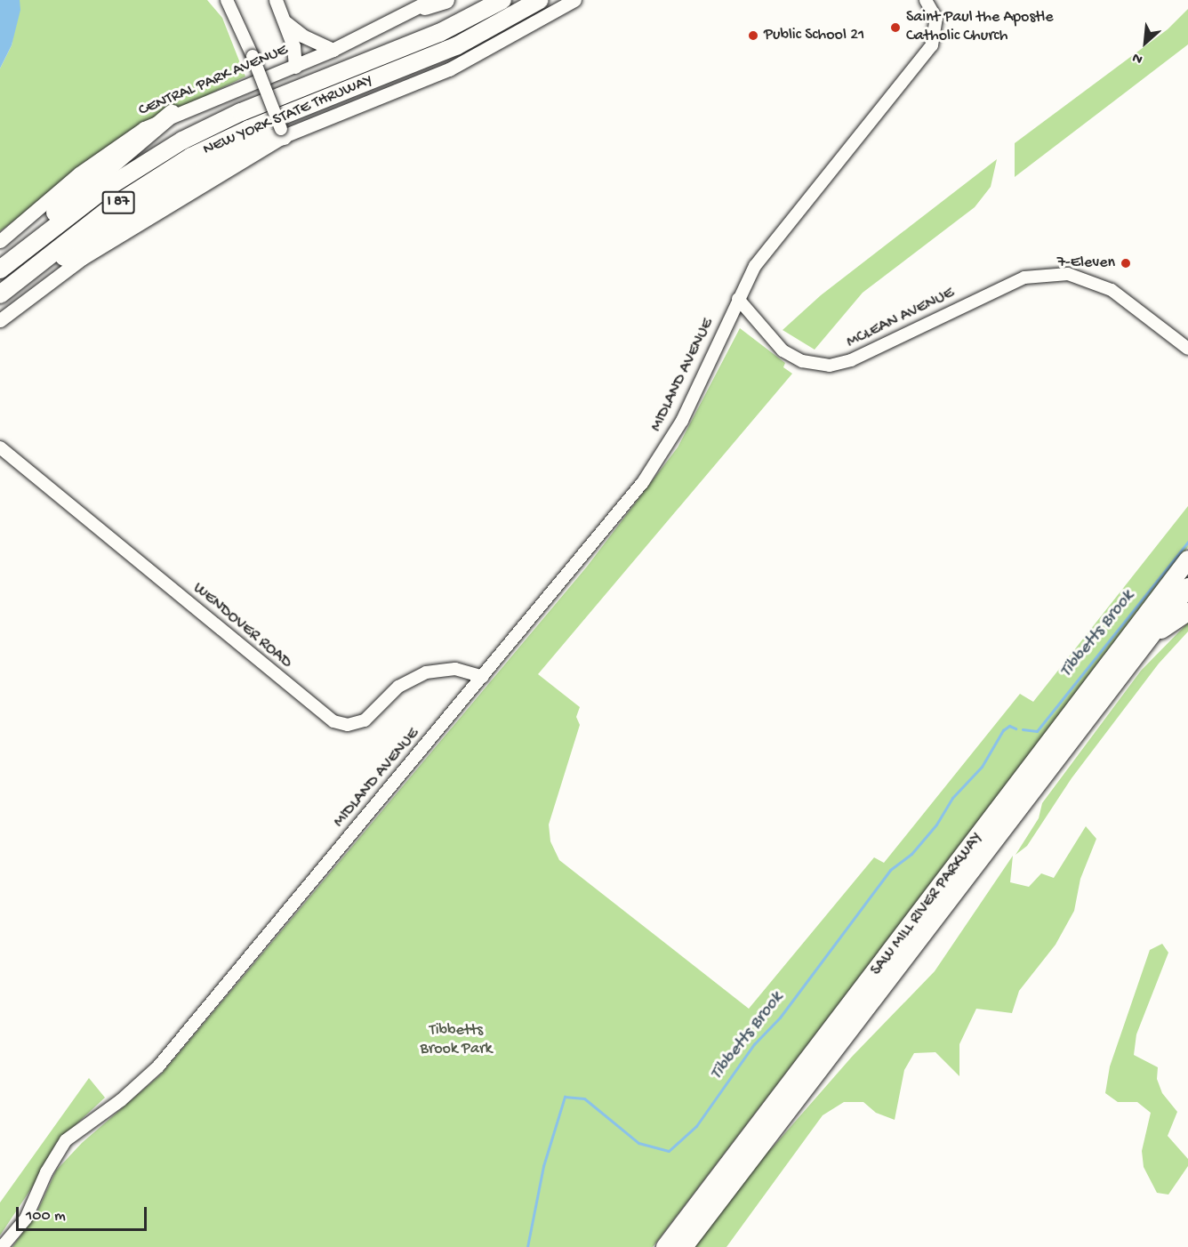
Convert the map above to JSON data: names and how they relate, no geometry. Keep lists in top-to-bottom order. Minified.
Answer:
{"streets":{"highway":["NEW YORK STATE THRUWAY","I 87","SAW MILL RIVER PARKWAY"],"main road":["CENTRAL PARK AVENUE"],"street":["MCLEAN AVENUE","MIDLAND AVENUE","WENDOVER ROAD"]},"crossings":[["MCLEAN AVENUE","MIDLAND AVENUE"],["MIDLAND AVENUE","WENDOVER ROAD"]],"water":["Tibbetts Brook"],"parks":["Tibbetts Brook Park"],"places":["Saint Paul the Apostle Catholic Church","Public School 21","7-Eleven"],"scale_bar":"100 m","north":"bottom left"}
